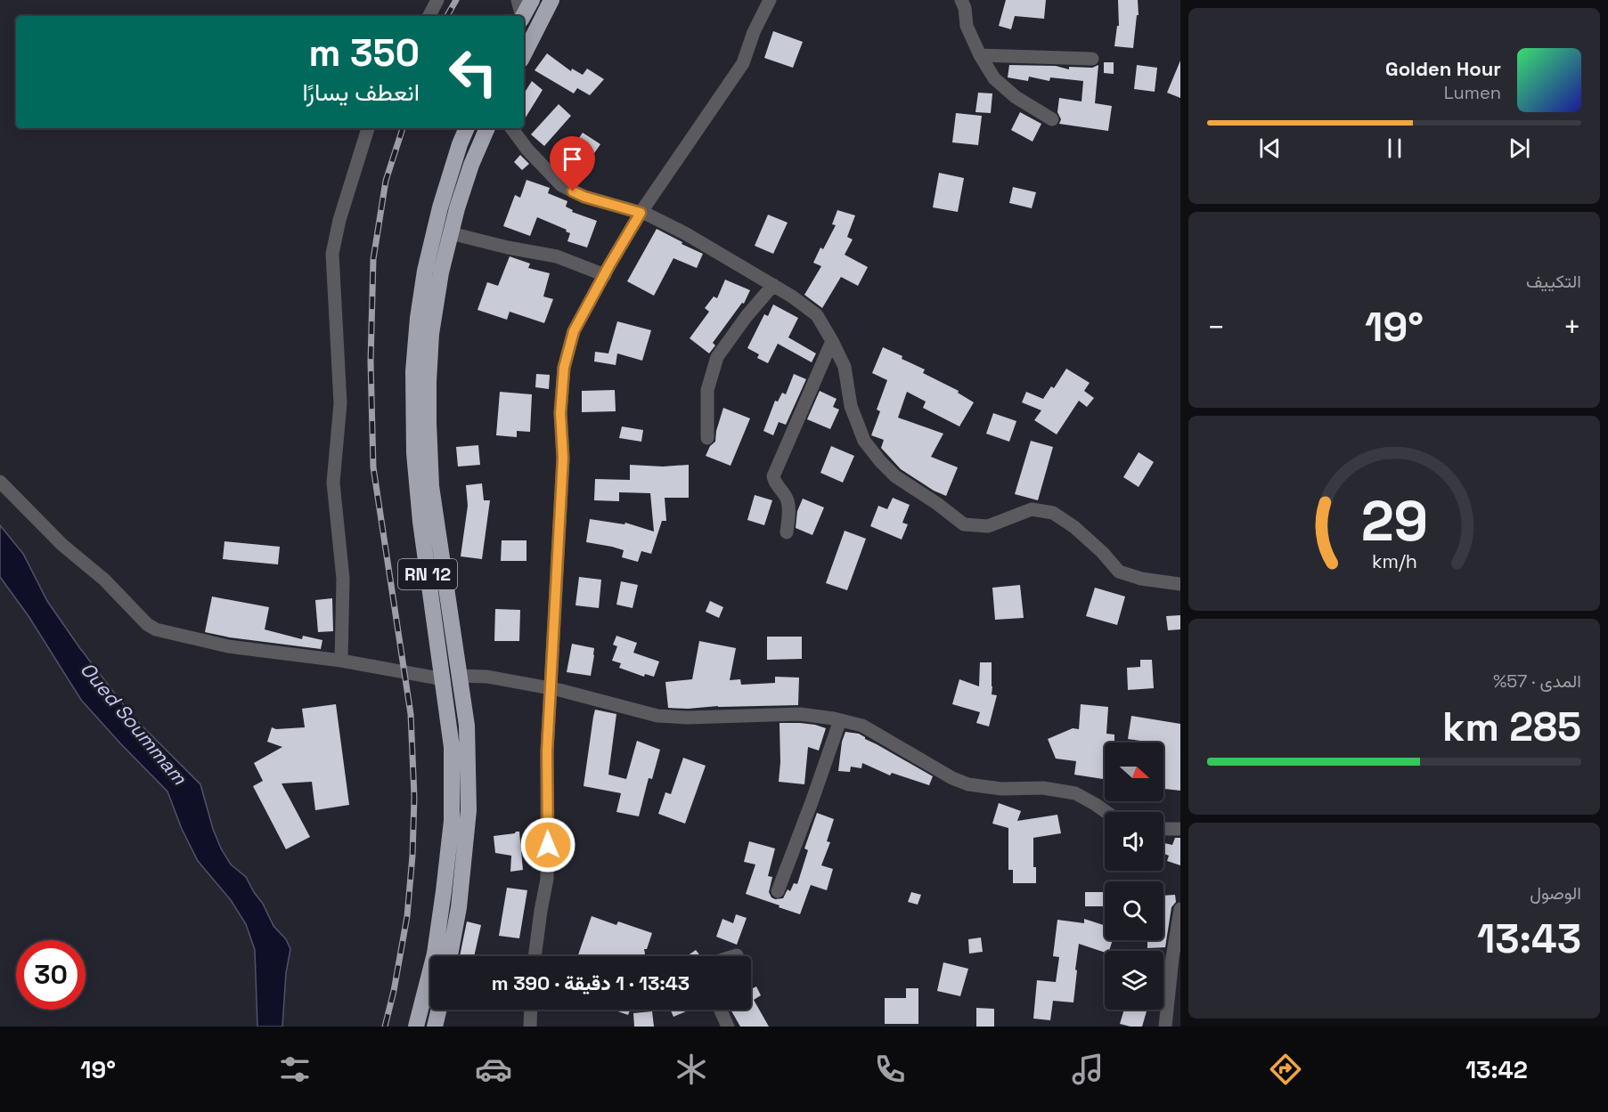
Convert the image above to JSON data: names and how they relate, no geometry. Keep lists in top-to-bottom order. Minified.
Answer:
{"streets":{"highway":["RN 12"]},"water":["Oued Soummam"],"north":"right","page":{"turn":["350 m","انعطف يسارًا"],"song":["Golden Hour","Lumen"],"tile":["التكييف",["المدى · 57%","285 km"],["الوصول","13:43"]],"heat":["−","19°","+"],"limit":"30","trip":"13:43 · 1 دقيقة · 390 m","tabs":["13:42","19°"],"gauge":["29","km/h"]}}
